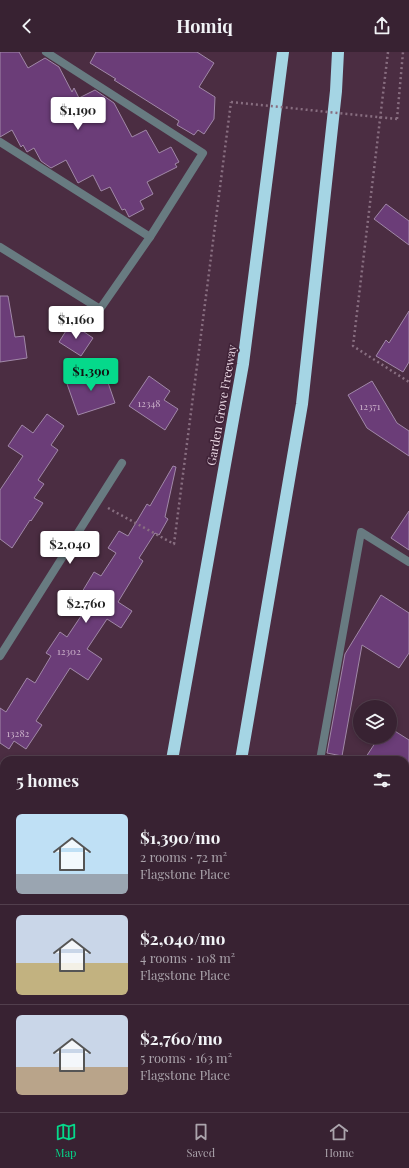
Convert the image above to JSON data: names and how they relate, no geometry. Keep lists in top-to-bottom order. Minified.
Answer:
{"streets":{"highway":["Garden Grove Freeway"]},"house_numbers":["12348","12371","12302","13282"],"page":{"header":"Homiq","price":["$1,190","$1,160","$1,390","$2,040","$2,760"],"heading":"5 homes","list":[{"name":"$1,390/mo","note":"2 rooms · 72 m² · Flagstone Place"},{"name":"$2,040/mo","note":"4 rooms · 108 m² · Flagstone Place"},{"name":"$2,760/mo","note":"5 rooms · 163 m² · Flagstone Place"}],"tabs":["Map","Saved","Home"]}}
